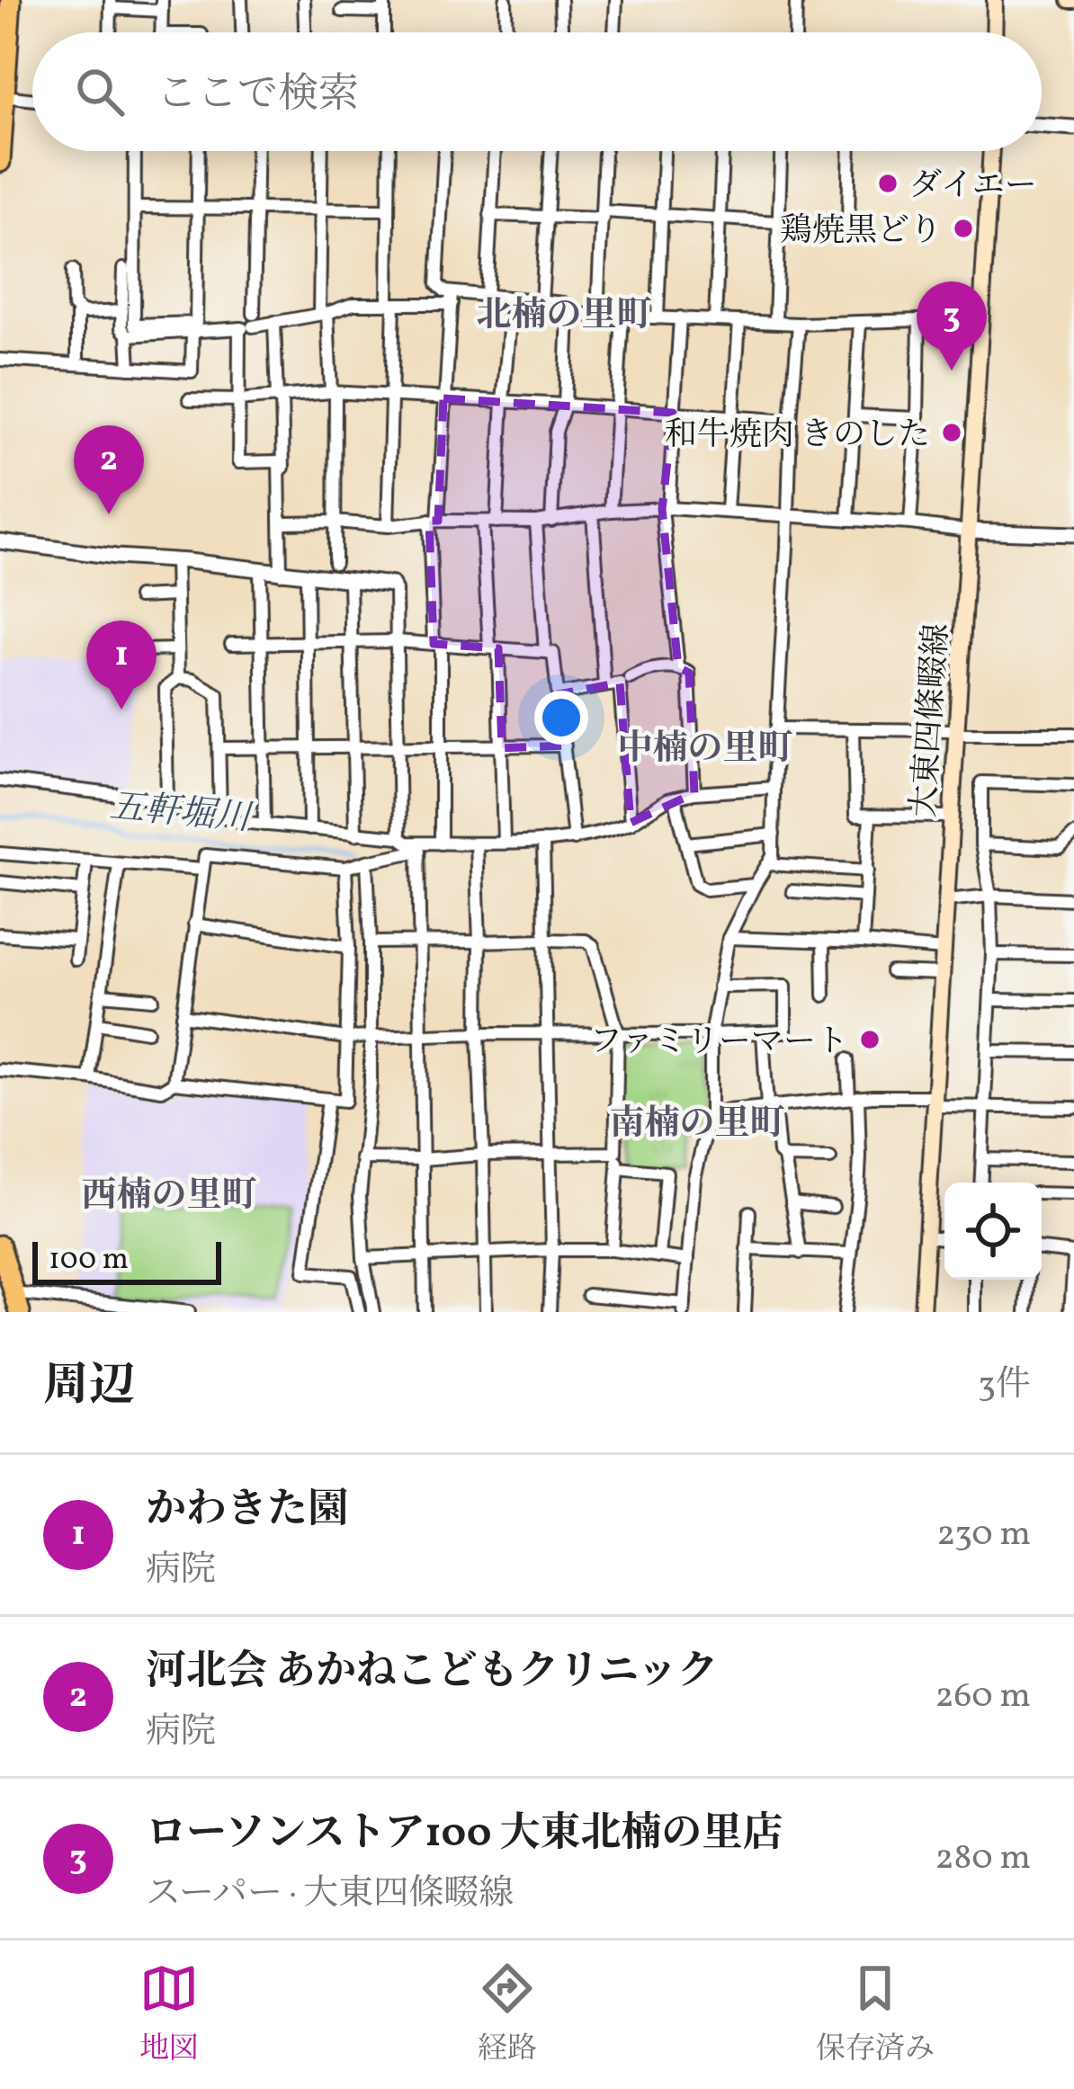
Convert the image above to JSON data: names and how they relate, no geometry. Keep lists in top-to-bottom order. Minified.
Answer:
{"streets":{"main road":["大東四條畷線"]},"districts":["北楠の里町","中楠の里町","南楠の里町","西楠の里町"],"water":["五軒堀川"],"places":["ダイエー","鶏焼黒どり","和牛焼肉 きのした","ファミリーマート"],"scale_bar":"100 m","page":{"search":"ここで検索","pins":["3","2","1"],"scale":"100 m","heading":["周辺","3件"],"list":[{"mark":"1","name":"かわきた園","note":"病院","value":"230 m"},{"mark":"2","name":"河北会 あかねこどもクリニック","note":"病院","value":"260 m"},{"mark":"3","name":"ローソンストア100 大東北楠の里店","note":"スーパー · 大東四條畷線","value":"280 m"}],"nav":["地図","経路","保存済み"]}}
